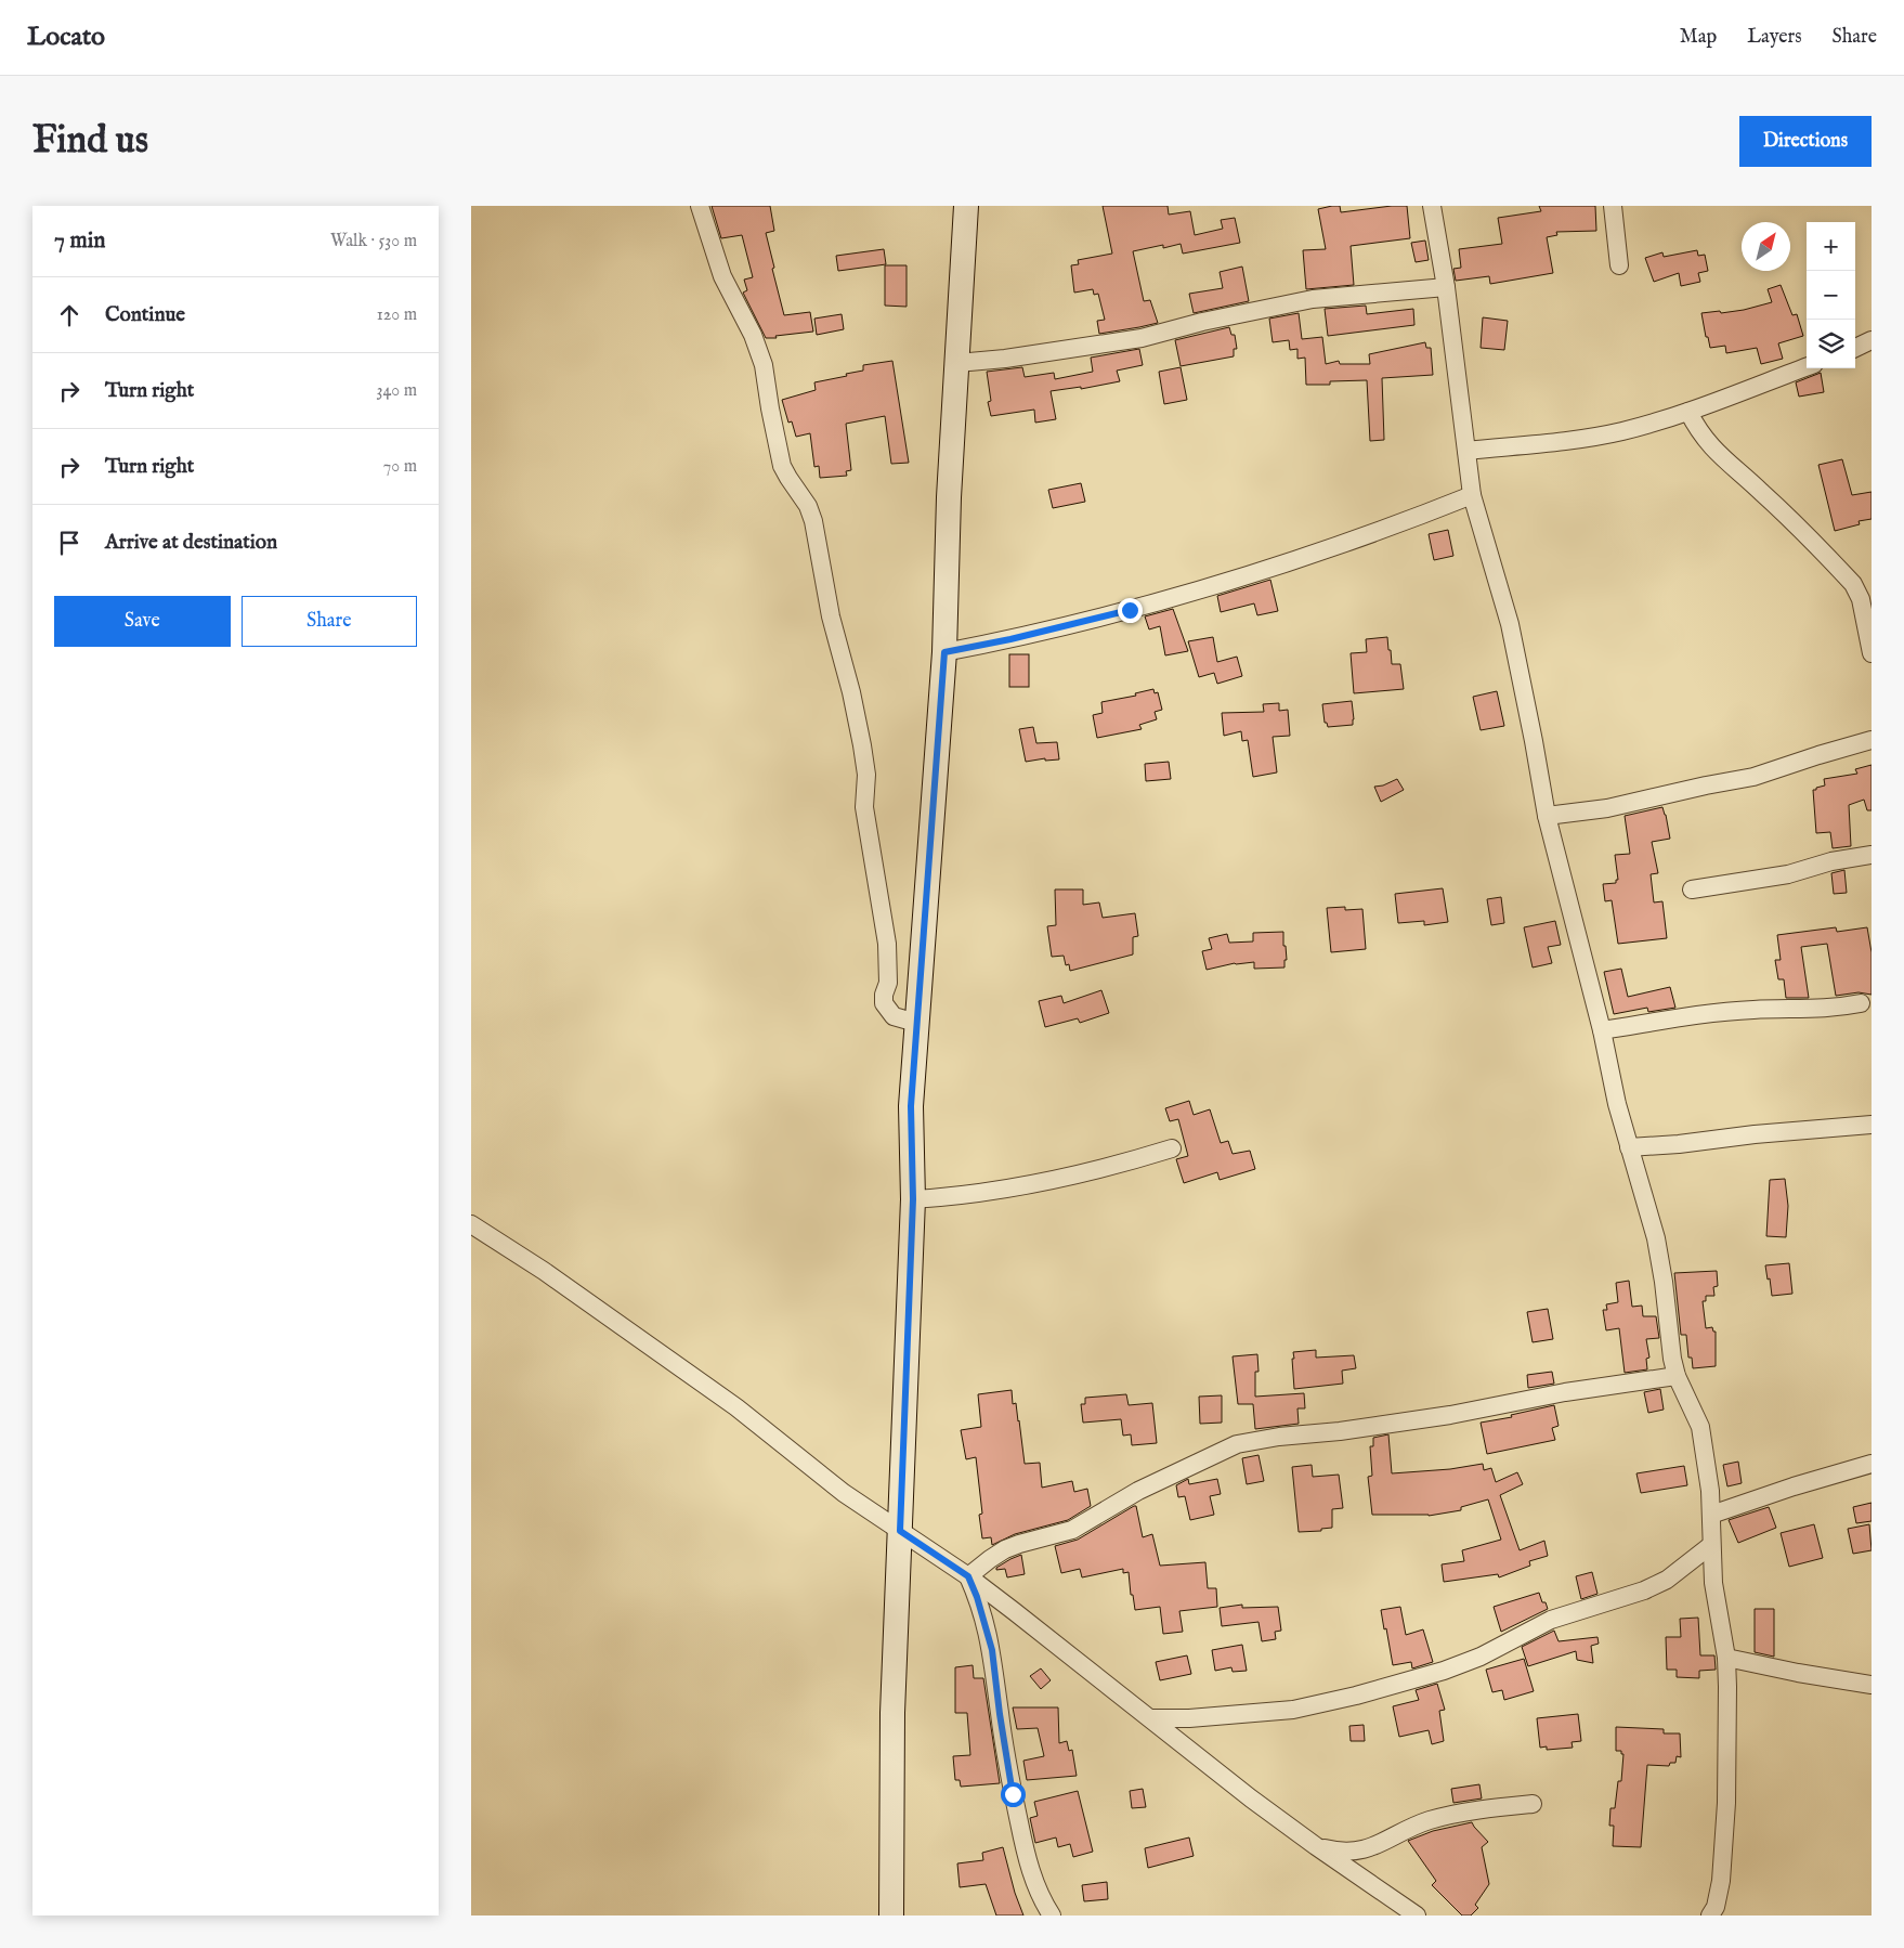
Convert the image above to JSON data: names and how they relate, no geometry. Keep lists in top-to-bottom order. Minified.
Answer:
{"north":"top right","page":{"header":"Locato","nav":["Map","Layers","Share"],"buttons":["Directions",["Save","Share"]],"title":"Find us","heading":["7 min","Walk · 530 m"],"map_buttons":["+","−"],"list":[["Continue","120 m"],["Turn right","340 m"],["Turn right","70 m"],"Arrive at destination"]}}
